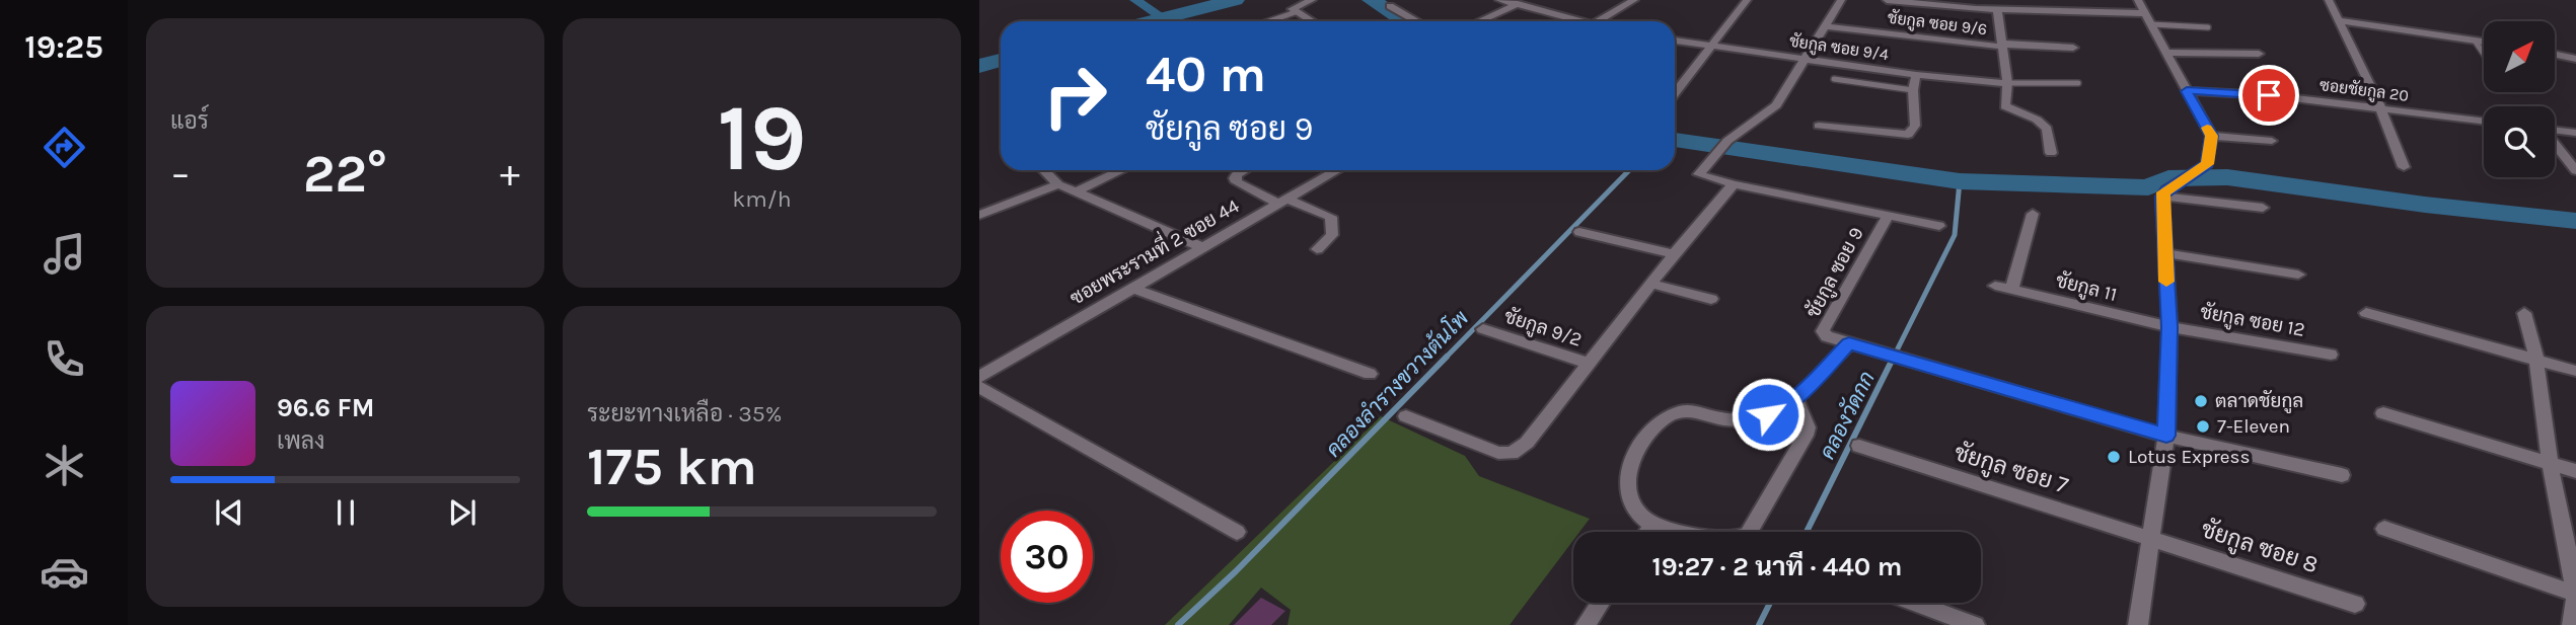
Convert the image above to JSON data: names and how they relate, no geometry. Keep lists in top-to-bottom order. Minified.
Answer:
{"streets":{"street":["ชัยกูล ซอย 9/6","ชัยกูล ซอย 9/4","ซอยชัยกูล 20","ซอยพระรามที่ 2 ซอย 44","ชัยกูล ซอย 9","ชัยกูล 11","ชัยกูล ซอย 12","ชัยกูล 9/2","ชัยกูล ซอย 7","ชัยกูล ซอย 8"]},"crossings":[["ชัยกูล ซอย 9/6","ชัยกูล ซอย 9"],["ชัยกูล ซอย 9/4","ชัยกูล ซอย 9"],["ชัยกูล 11","ชัยกูล ซอย 12"],["ชัยกูล ซอย 7","ชัยกูล ซอย 8"]],"water":["คลองลำรางขวางต้นโพ","คลองวัดกก"],"places":["ตลาดชัยกูล","7-Eleven","Lotus Express"],"north":"top right","page":{"tabs":"19:25","tile":["แอร์",["19","km/h"],["ระยะทางเหลือ · 35%","175 km"]],"turn":["40 m","ชัยกูล ซอย 9"],"heat":["−","22°","+"],"song":["96.6 FM","เพลง"],"limit":"30","trip":"19:27 · 2 นาที · 440 m"}}
